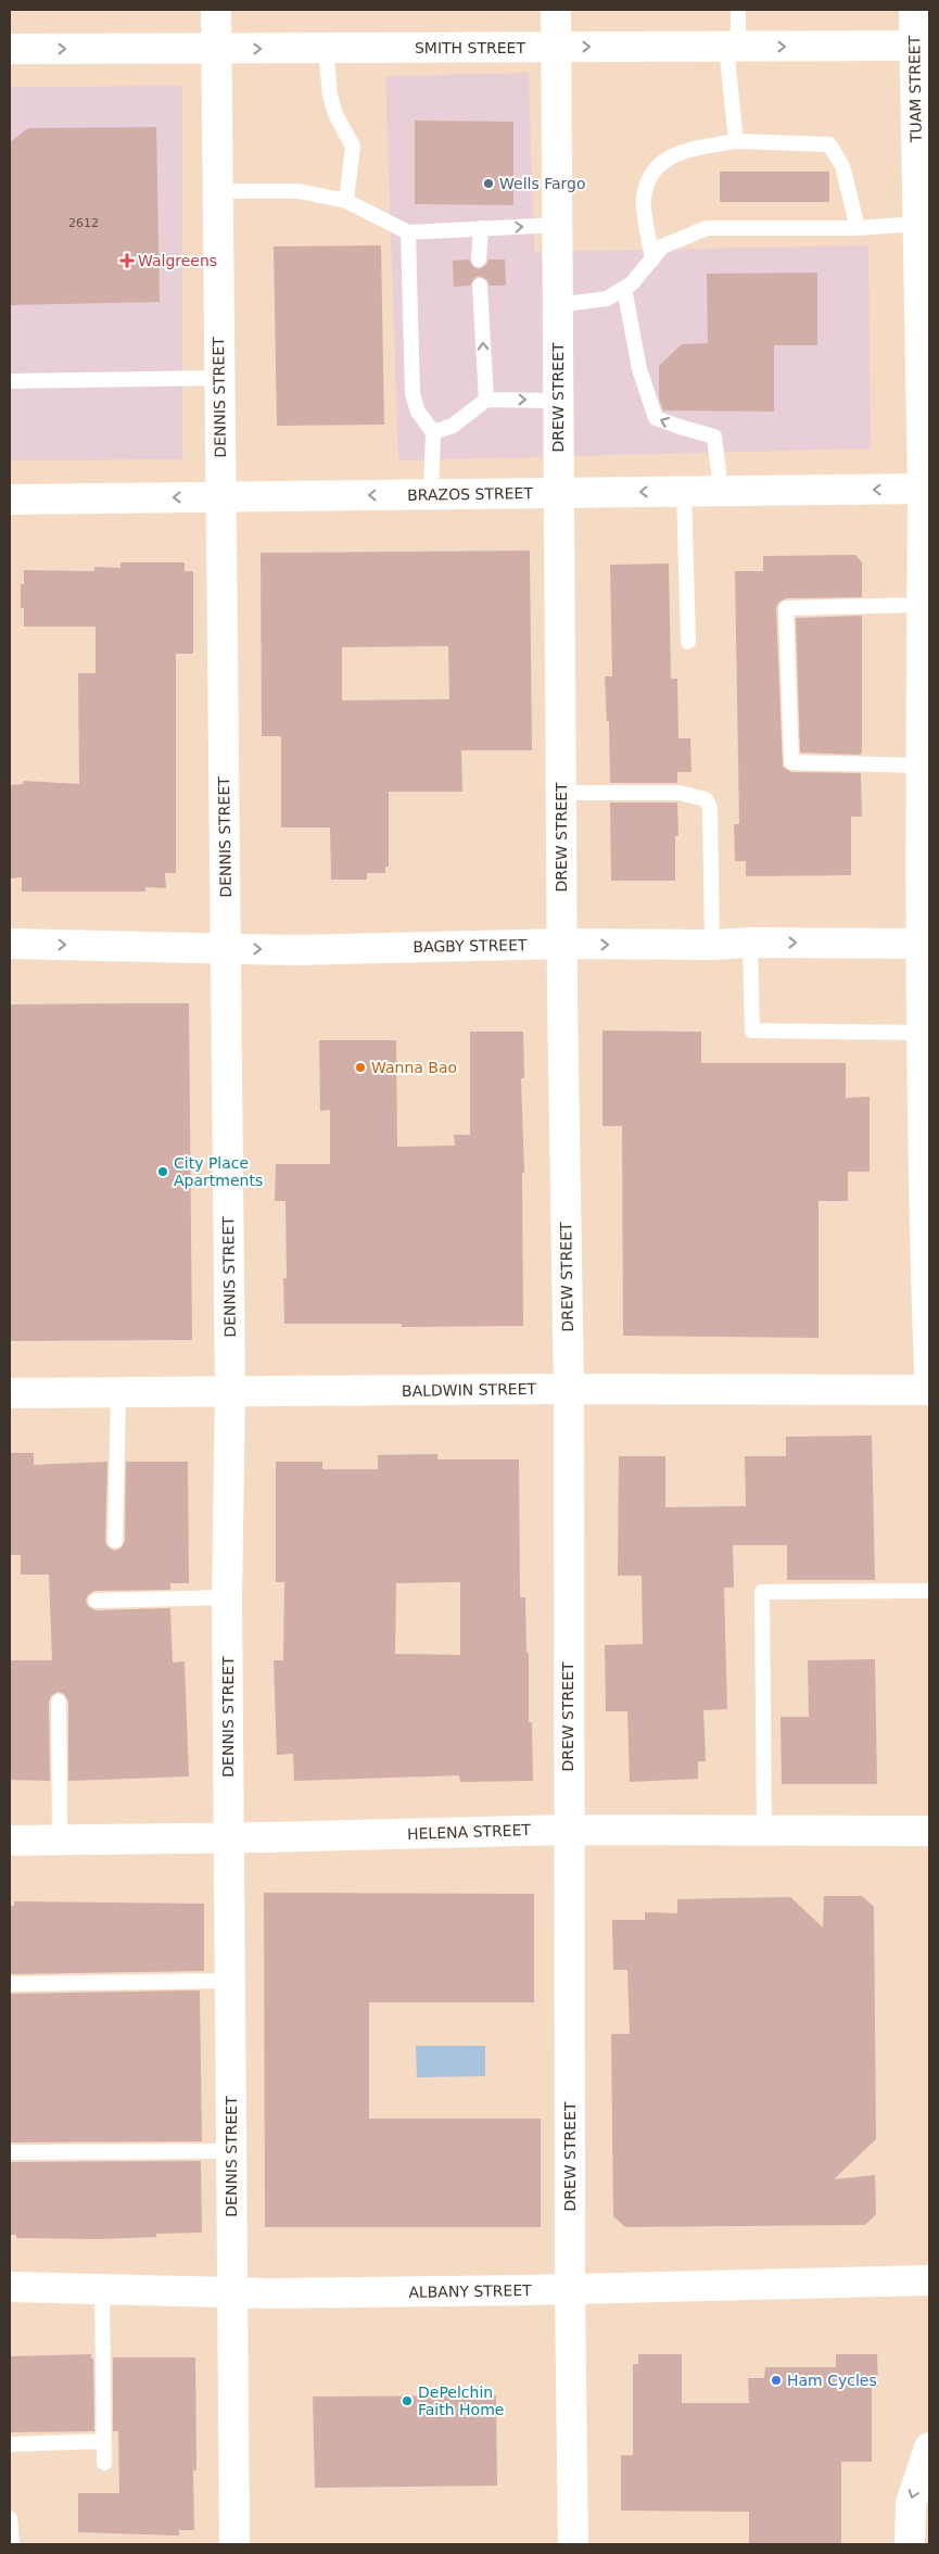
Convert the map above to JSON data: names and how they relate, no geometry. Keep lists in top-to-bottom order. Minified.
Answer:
{"streets":{"street":["SMITH STREET","TUAM STREET","DENNIS STREET","DREW STREET","BRAZOS STREET","BAGBY STREET","BALDWIN STREET","HELENA STREET","ALBANY STREET"]},"crossings":[["SMITH STREET","TUAM STREET"],["SMITH STREET","DENNIS STREET"],["SMITH STREET","DREW STREET"],["TUAM STREET","BRAZOS STREET"],["TUAM STREET","BAGBY STREET"],["DENNIS STREET","BRAZOS STREET"],["DENNIS STREET","BAGBY STREET"],["DENNIS STREET","BALDWIN STREET"],["DENNIS STREET","HELENA STREET"],["DENNIS STREET","ALBANY STREET"],["DREW STREET","BRAZOS STREET"],["DREW STREET","BAGBY STREET"],["DREW STREET","BALDWIN STREET"],["DREW STREET","HELENA STREET"],["DREW STREET","ALBANY STREET"]],"one_way":["SMITH STREET","BRAZOS STREET","BAGBY STREET"],"places":{"other":["Wells Fargo","Wanna Bao","City Place Apartments","Ham Cycles","DePelchin Faith Home"],"health":["Walgreens"]},"house_numbers":["2612"]}
